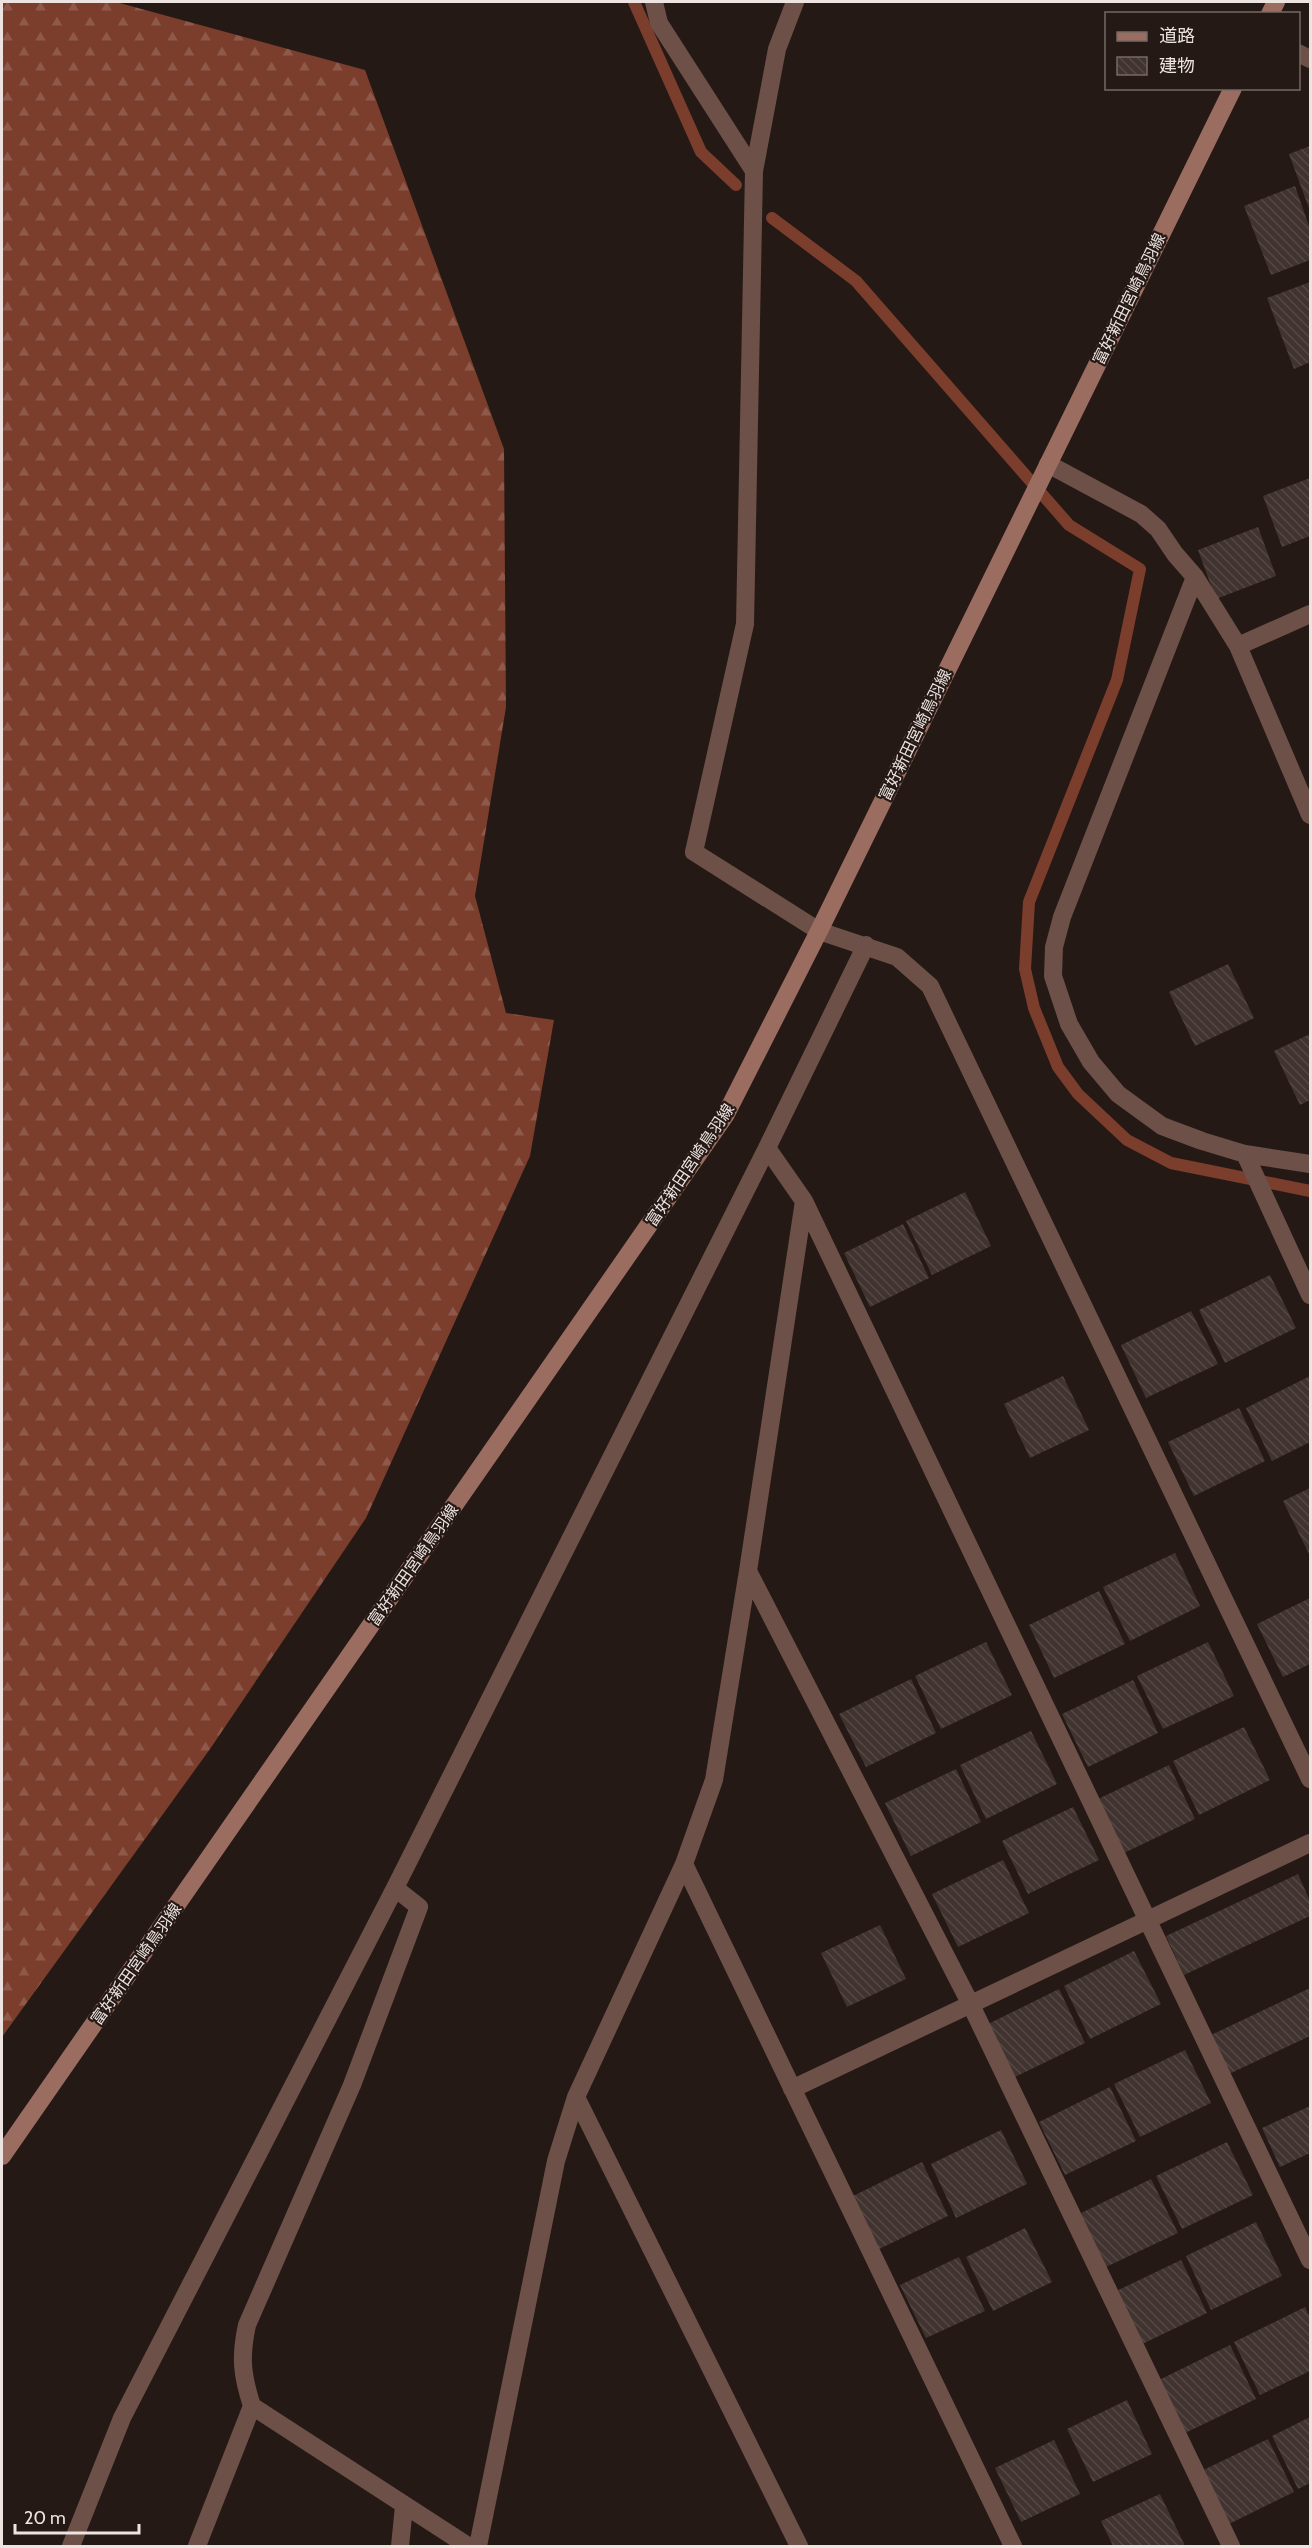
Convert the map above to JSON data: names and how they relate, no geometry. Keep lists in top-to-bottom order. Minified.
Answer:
{"streets":{"main road":["富好新田宮崎鳥羽線"]},"legend":["道路","建物"],"scale_bar":"20 m"}
